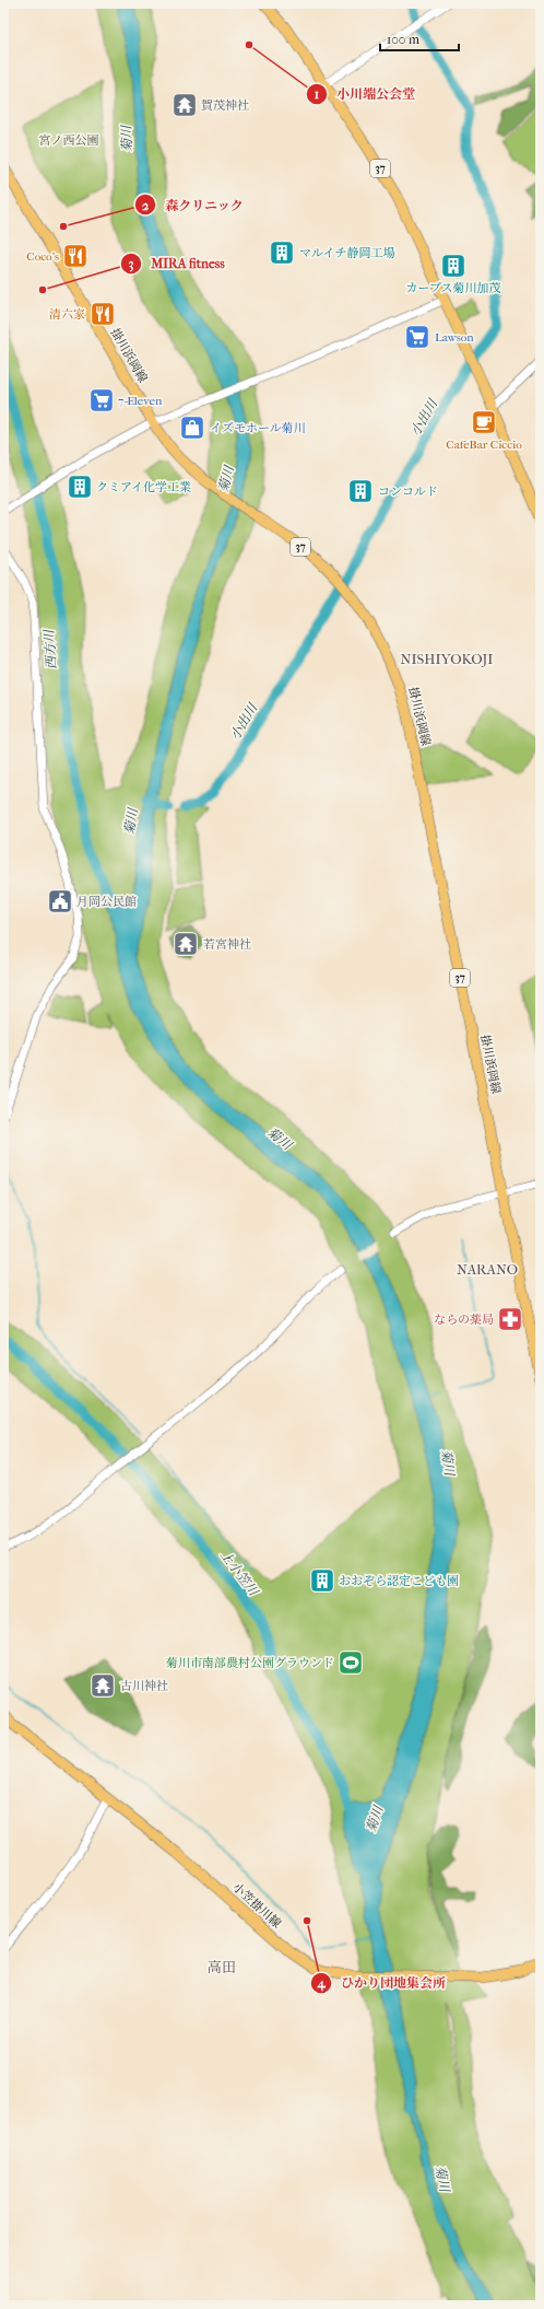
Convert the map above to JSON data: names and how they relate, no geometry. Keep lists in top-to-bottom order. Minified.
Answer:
{"streets":{"main road":["37","掛川浜岡線","小笠掛川線"]},"districts":["NISHIYOKOJI","NARANO","高田"],"water":["菊川","小出川","西方川","上小笠川"],"parks":["宮ノ西公園"],"places":{"other":["小川端公会堂","森クリニック","MIRA fitness","ひかり団地集会所"],"temple":["賀茂神社","若宮神社","古川神社"],"building":["マルイチ静岡工場","カーブス菊川加茂","クミアイ化学工業","コンコルド","おおぞら認定こども園"],"restaurant":["Coco's","清六家"],"supermarket":["Lawson","7-Eleven"],"cafe":["CafeBar Ciccio"],"shop":["イズモホール菊川"],"public building":["月岡公民館"],"pharmacy":["ならの薬局"],"sports":["菊川市南部農村公園グラウンド"]},"scale_bar":"100 m"}
